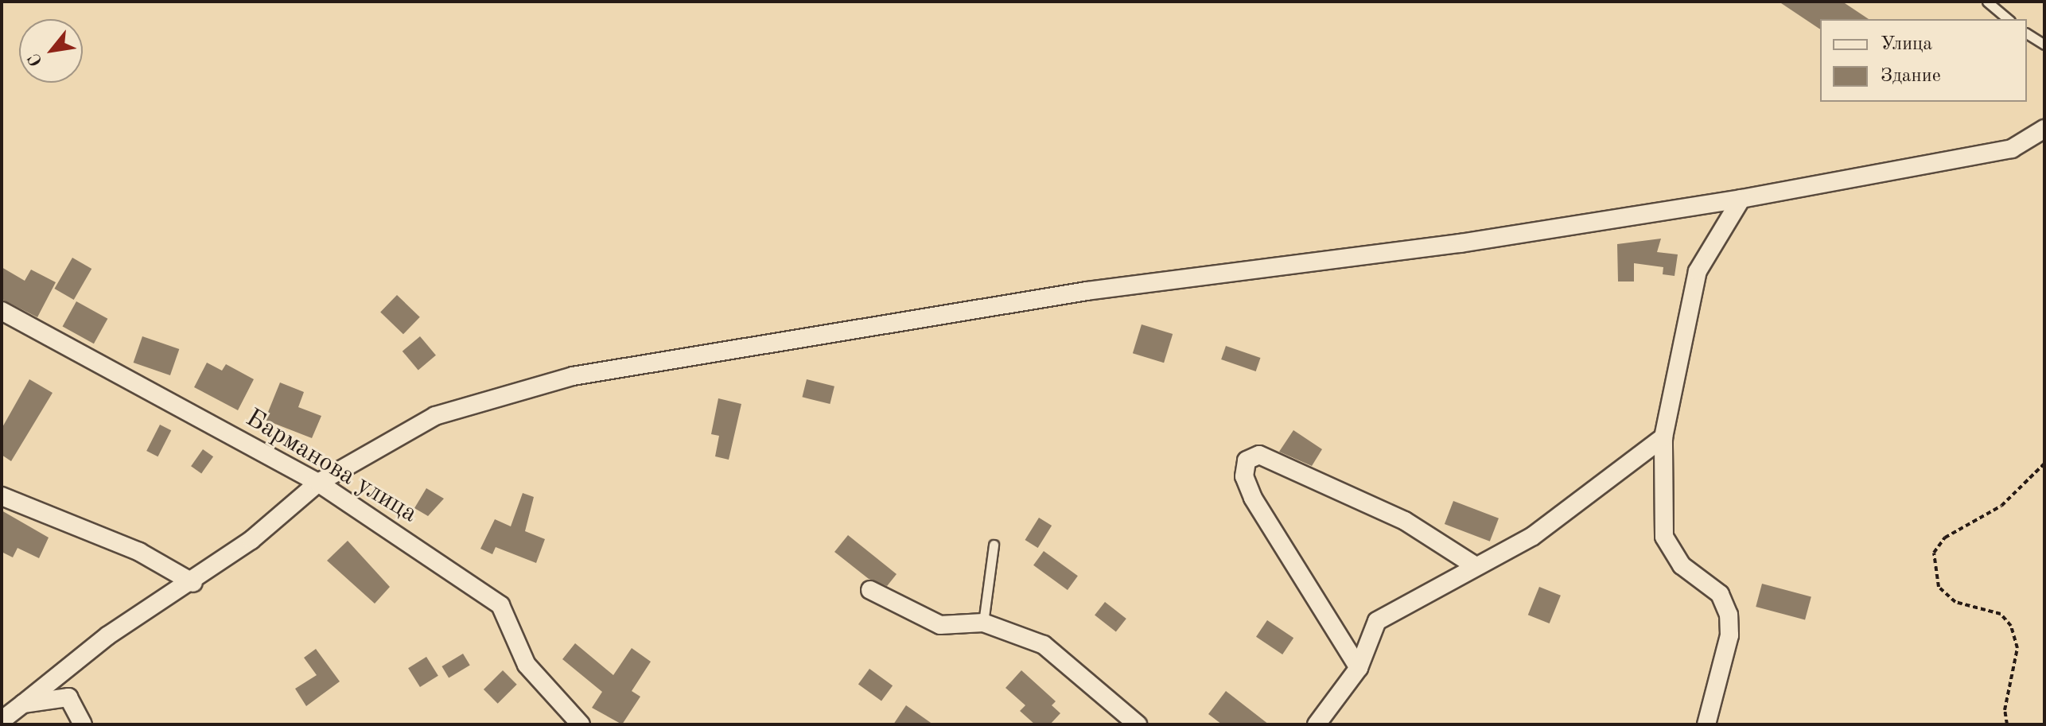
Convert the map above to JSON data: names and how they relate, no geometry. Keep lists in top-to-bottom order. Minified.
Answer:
{"streets":{"street":["Барманова улица"]},"legend":["Улица","Здание"],"north":"bottom left"}
